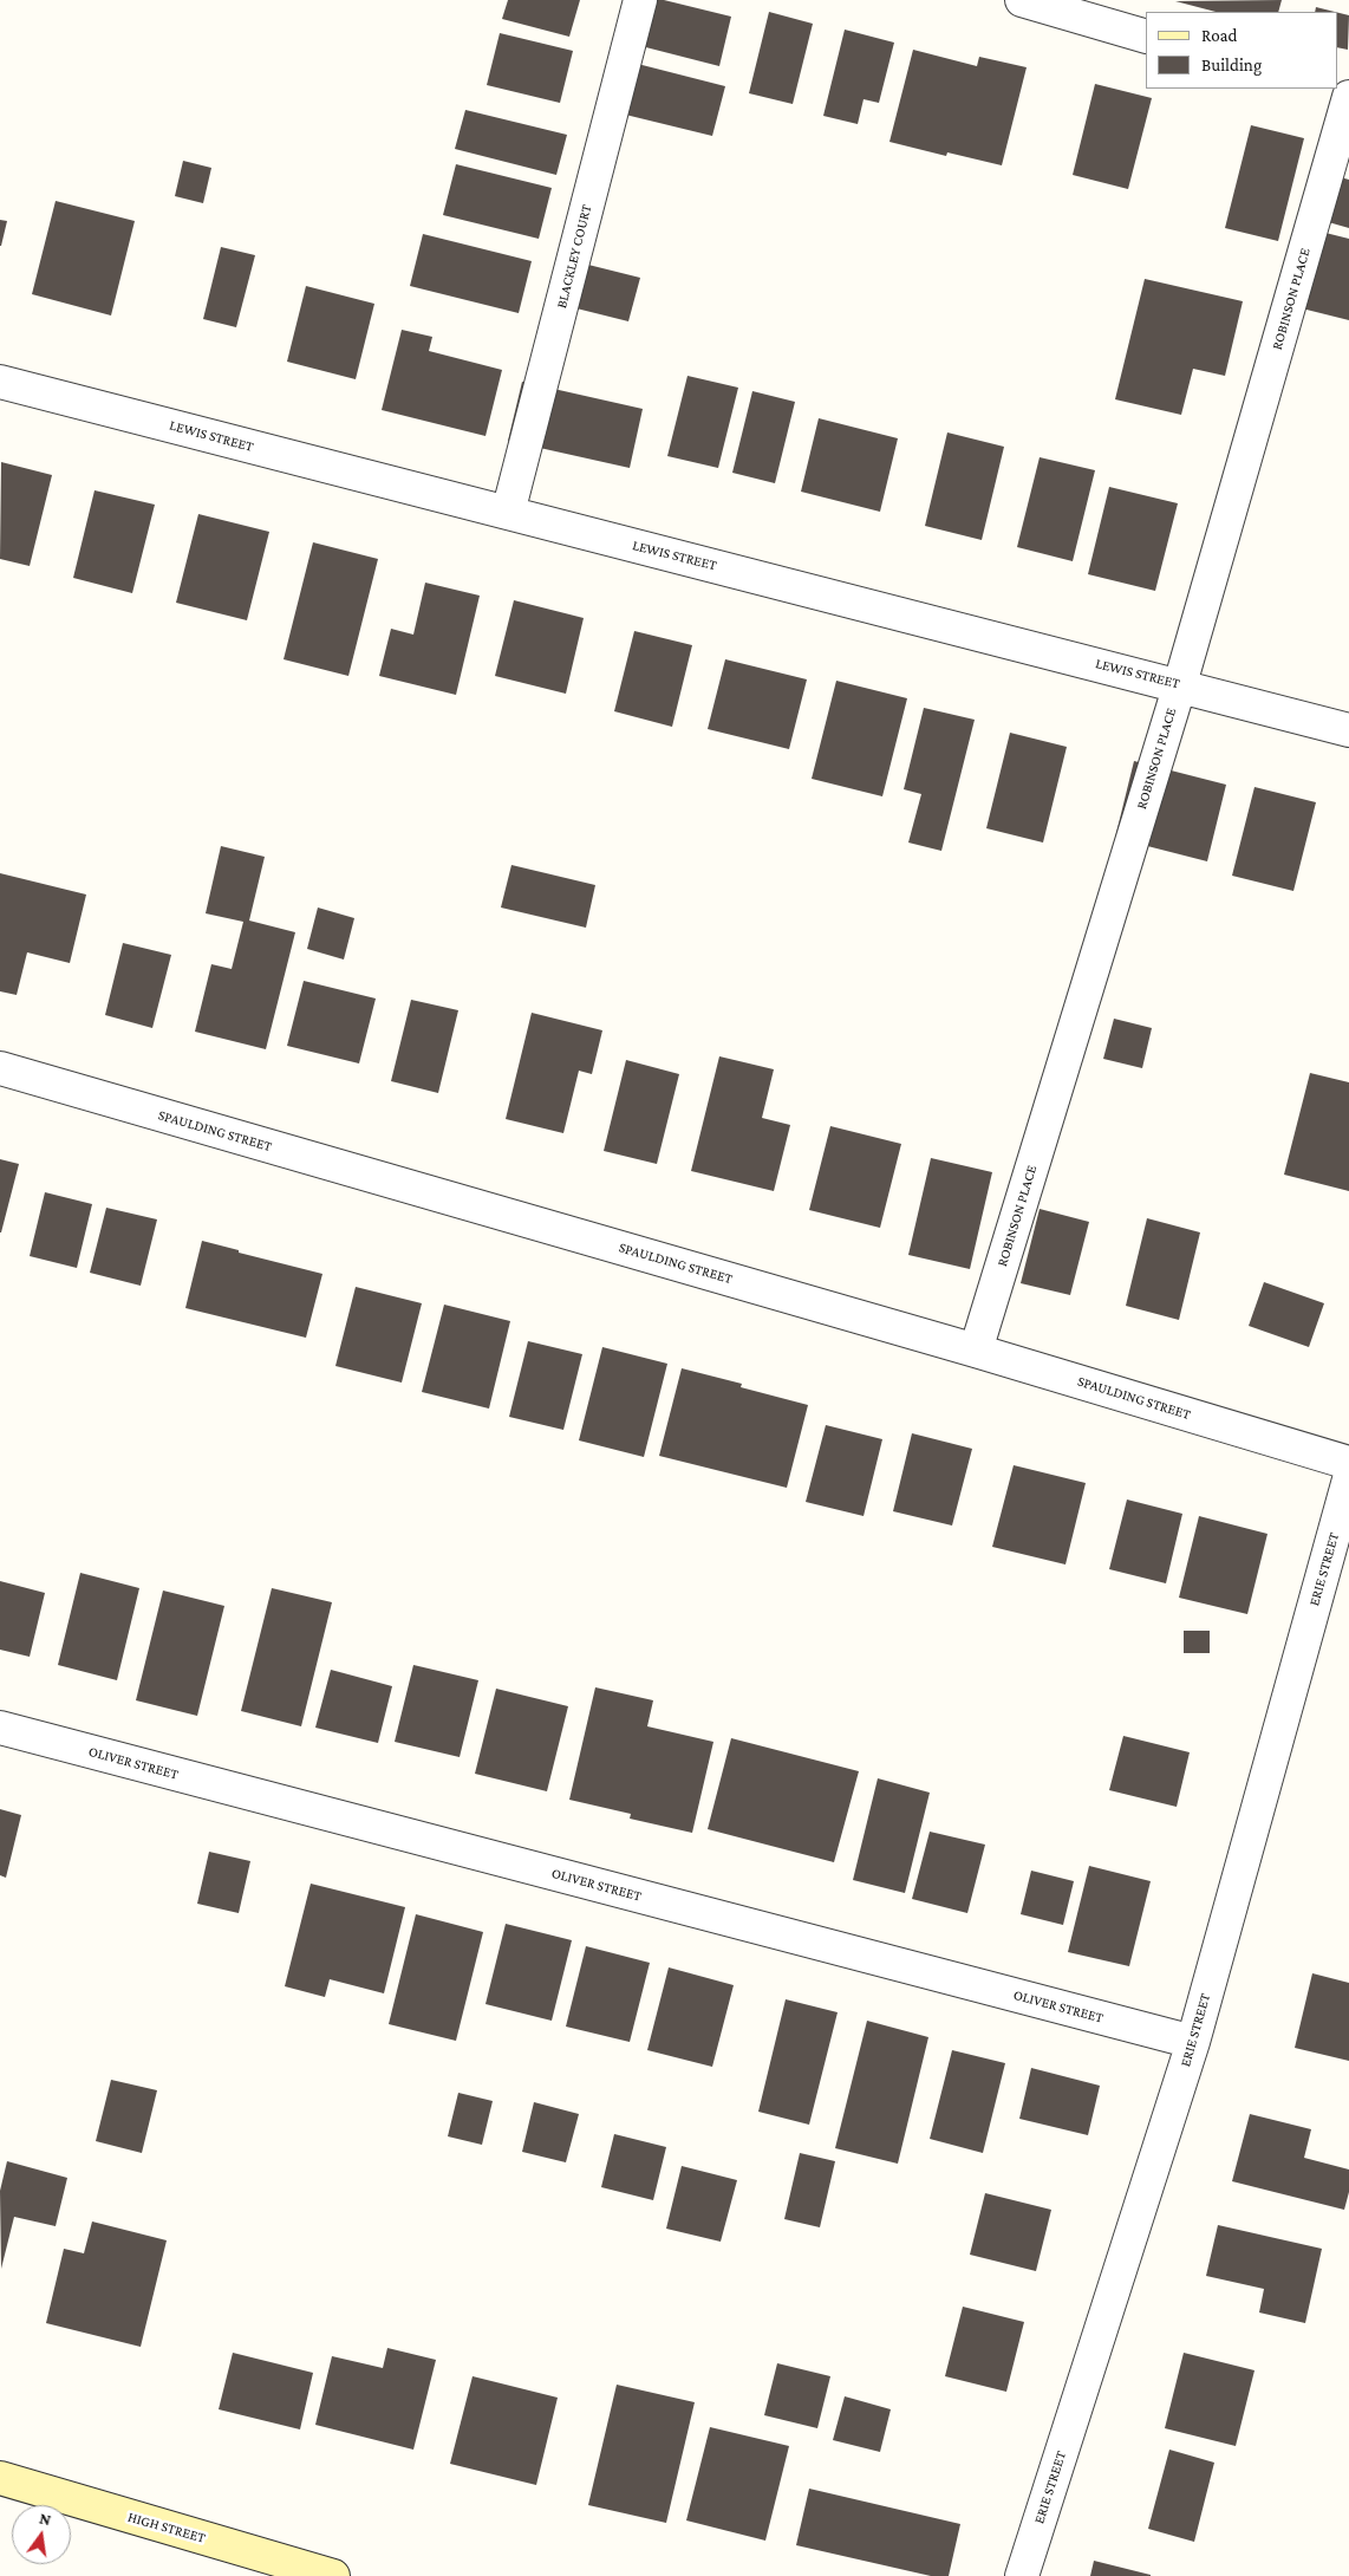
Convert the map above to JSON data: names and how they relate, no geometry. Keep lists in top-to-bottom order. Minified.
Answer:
{"streets":{"main road":["HIGH STREET"],"street":["BLACKLEY COURT","ROBINSON PLACE","LEWIS STREET","SPAULDING STREET","ERIE STREET","OLIVER STREET"]},"crossings":[["BLACKLEY COURT","LEWIS STREET"],["ROBINSON PLACE","LEWIS STREET"],["ROBINSON PLACE","SPAULDING STREET"],["ERIE STREET","OLIVER STREET"]],"legend":["Road","Building"],"north":"top"}
